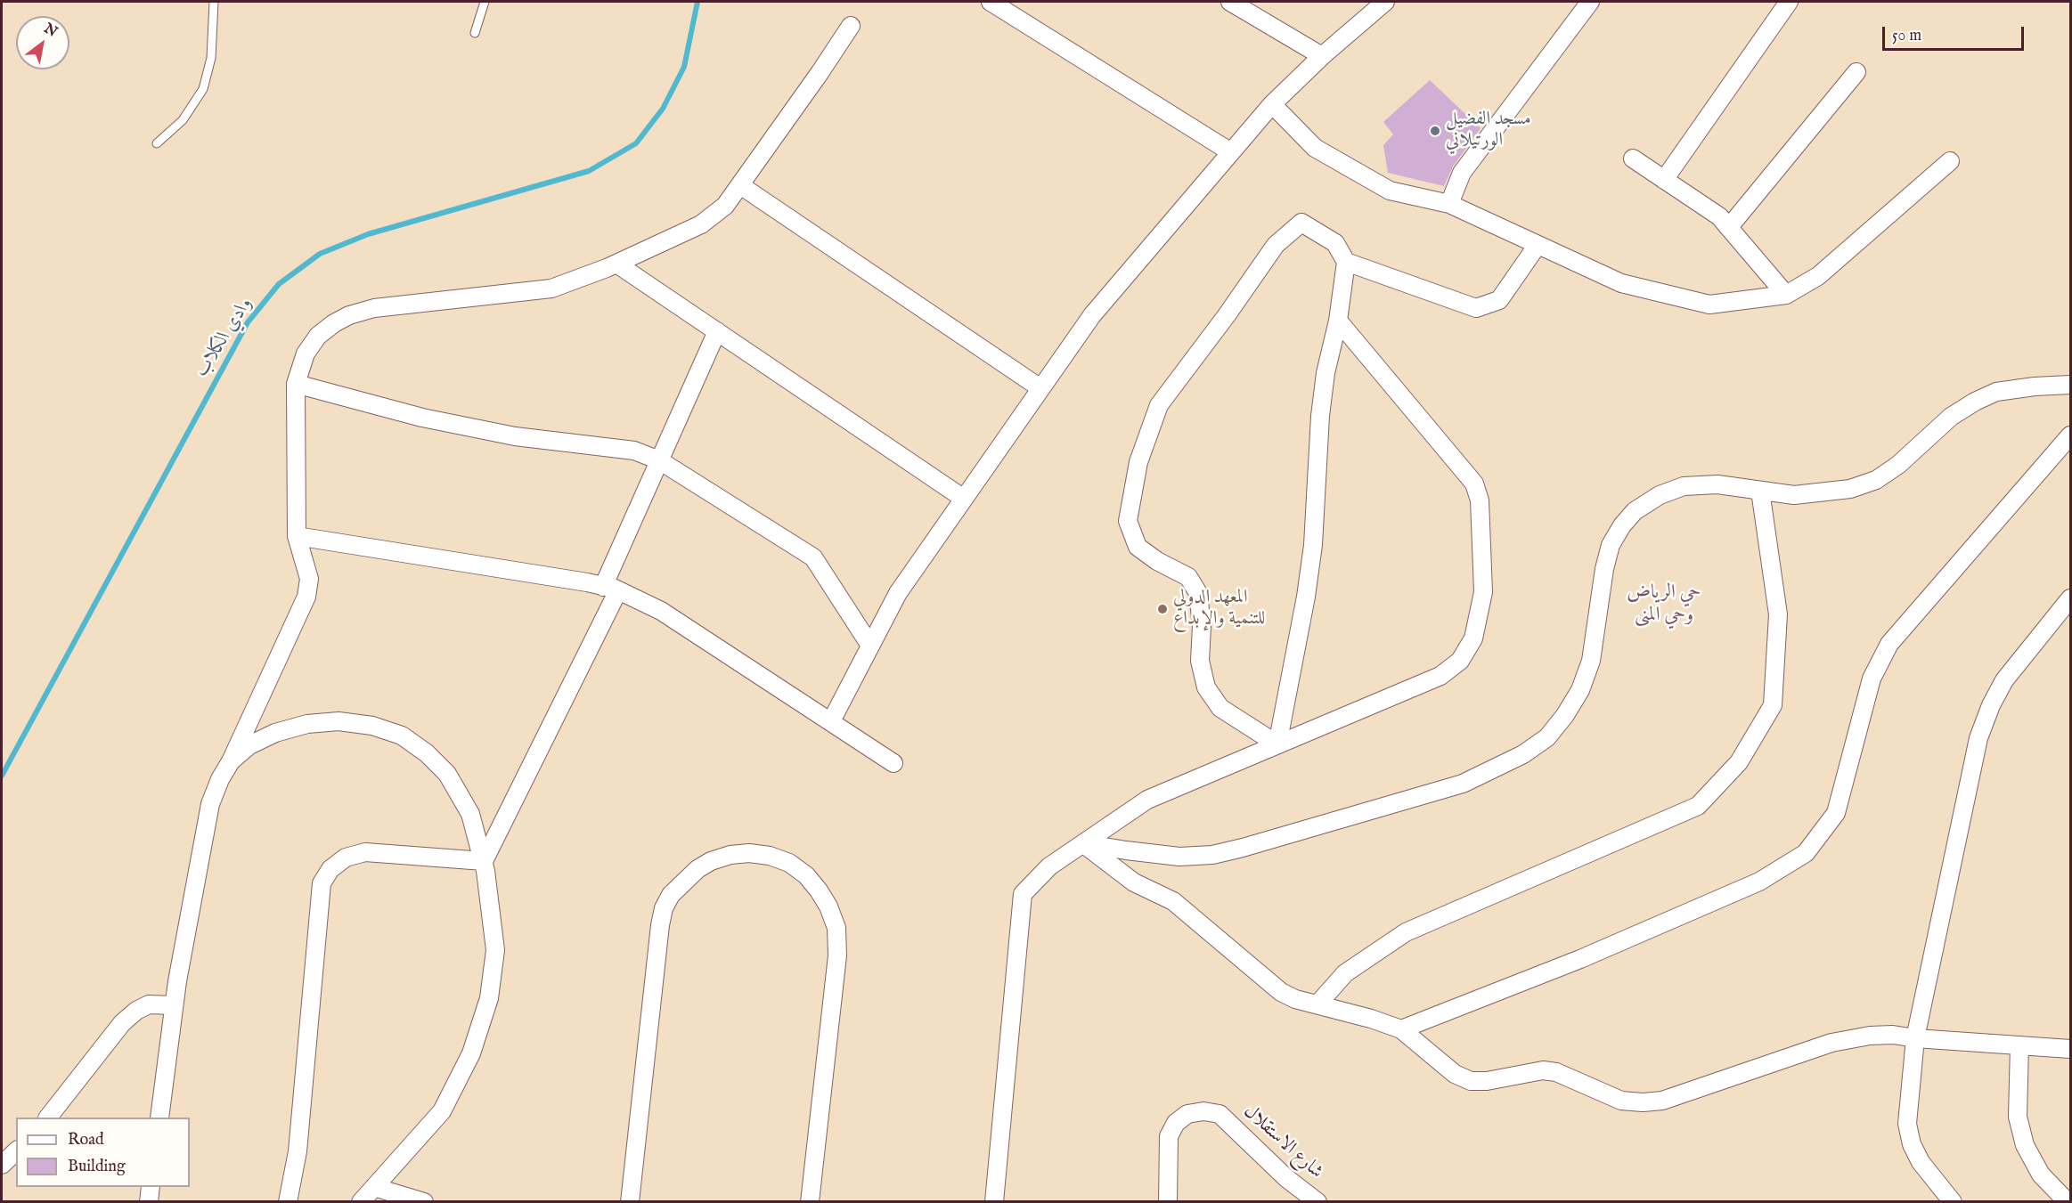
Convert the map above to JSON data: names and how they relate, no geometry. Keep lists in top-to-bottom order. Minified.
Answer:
{"streets":{"street":["شارع الاستقلال"]},"districts":["حي الرياض وحي المنى"],"water":["وادي الكلاب"],"places":["مسجد الفضيل الورتيلاني","المعهد الدولي للتنمية والإبداع"],"legend":["Road","Building"],"scale_bar":"50 m","north":"top right"}
